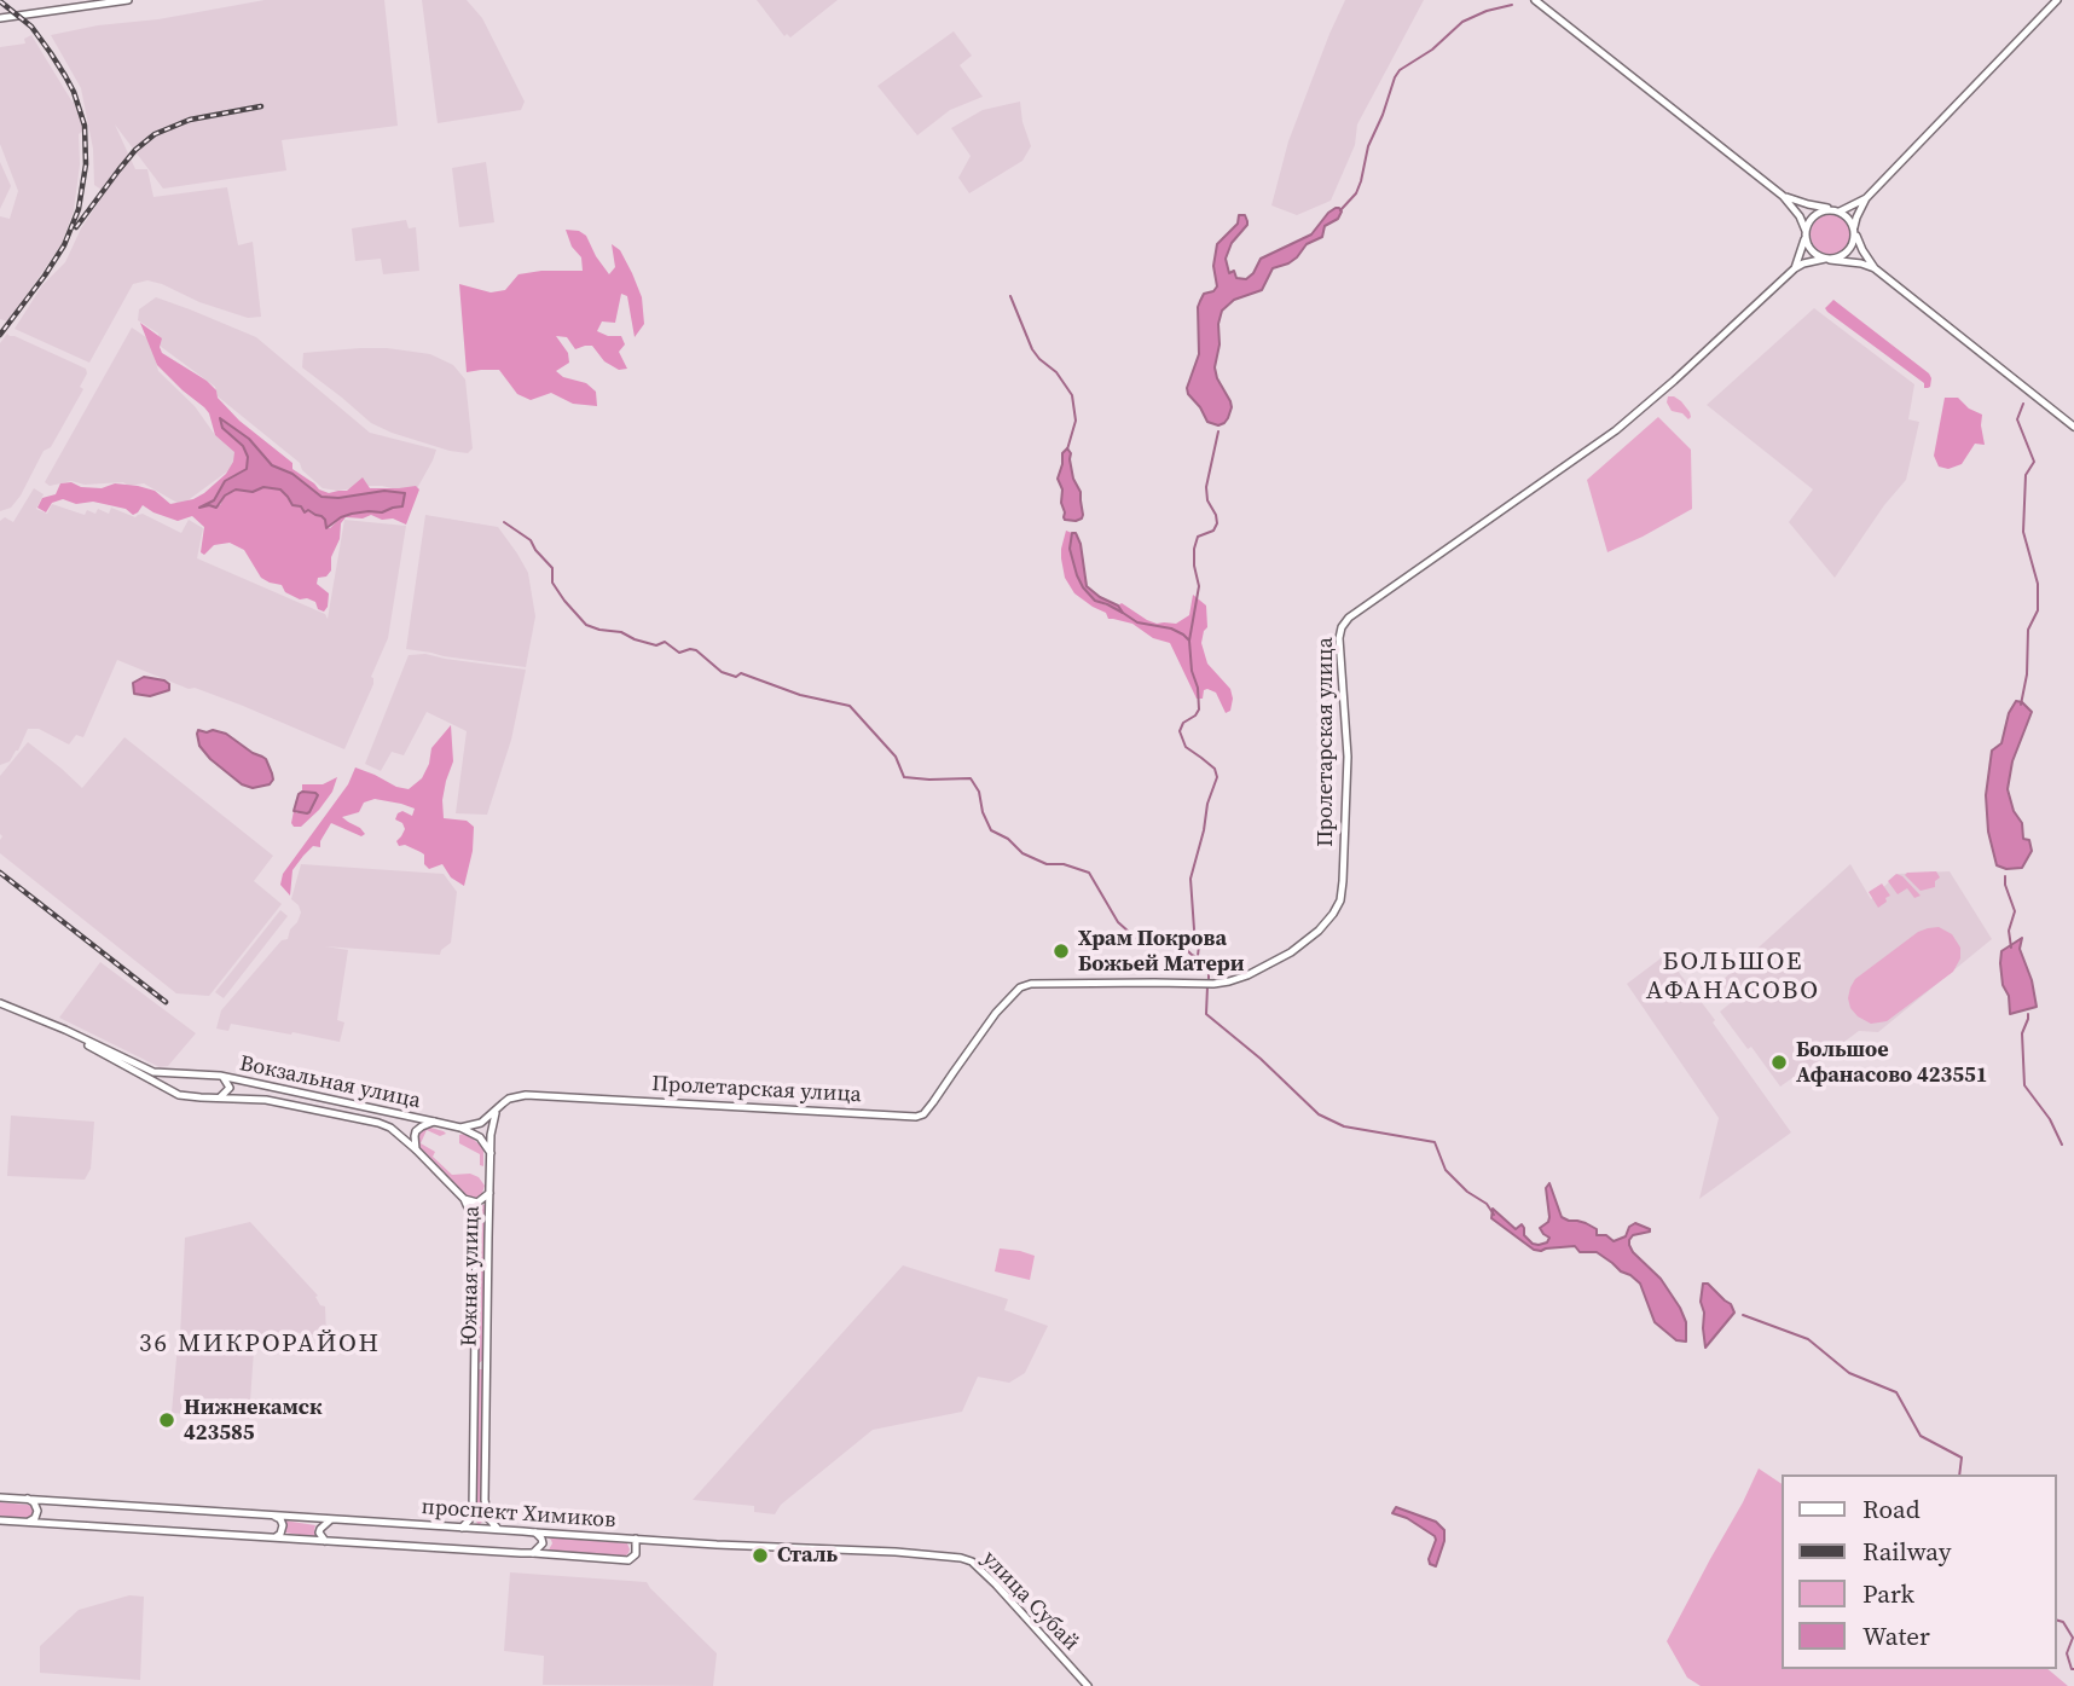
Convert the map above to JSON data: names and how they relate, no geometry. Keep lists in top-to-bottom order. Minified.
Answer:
{"streets":{"main road":["Пролетарская улица","Вокзальная улица","Южная улица","проспект Химиков","улица Субай"]},"crossings":[["Пролетарская улица","Вокзальная улица"],["Вокзальная улица","Южная улица"],["Южная улица","проспект Химиков"],["проспект Химиков","улица Субай"]],"districts":["БОЛЬШОЕ АФАНАСОВО","36 МИКРОРАЙОН"],"places":["Храм Покрова Божьей Матери","Большое Афанасово 423551","Нижнекамск 423585","Сталь"],"legend":["Road","Railway","Park","Water"]}
